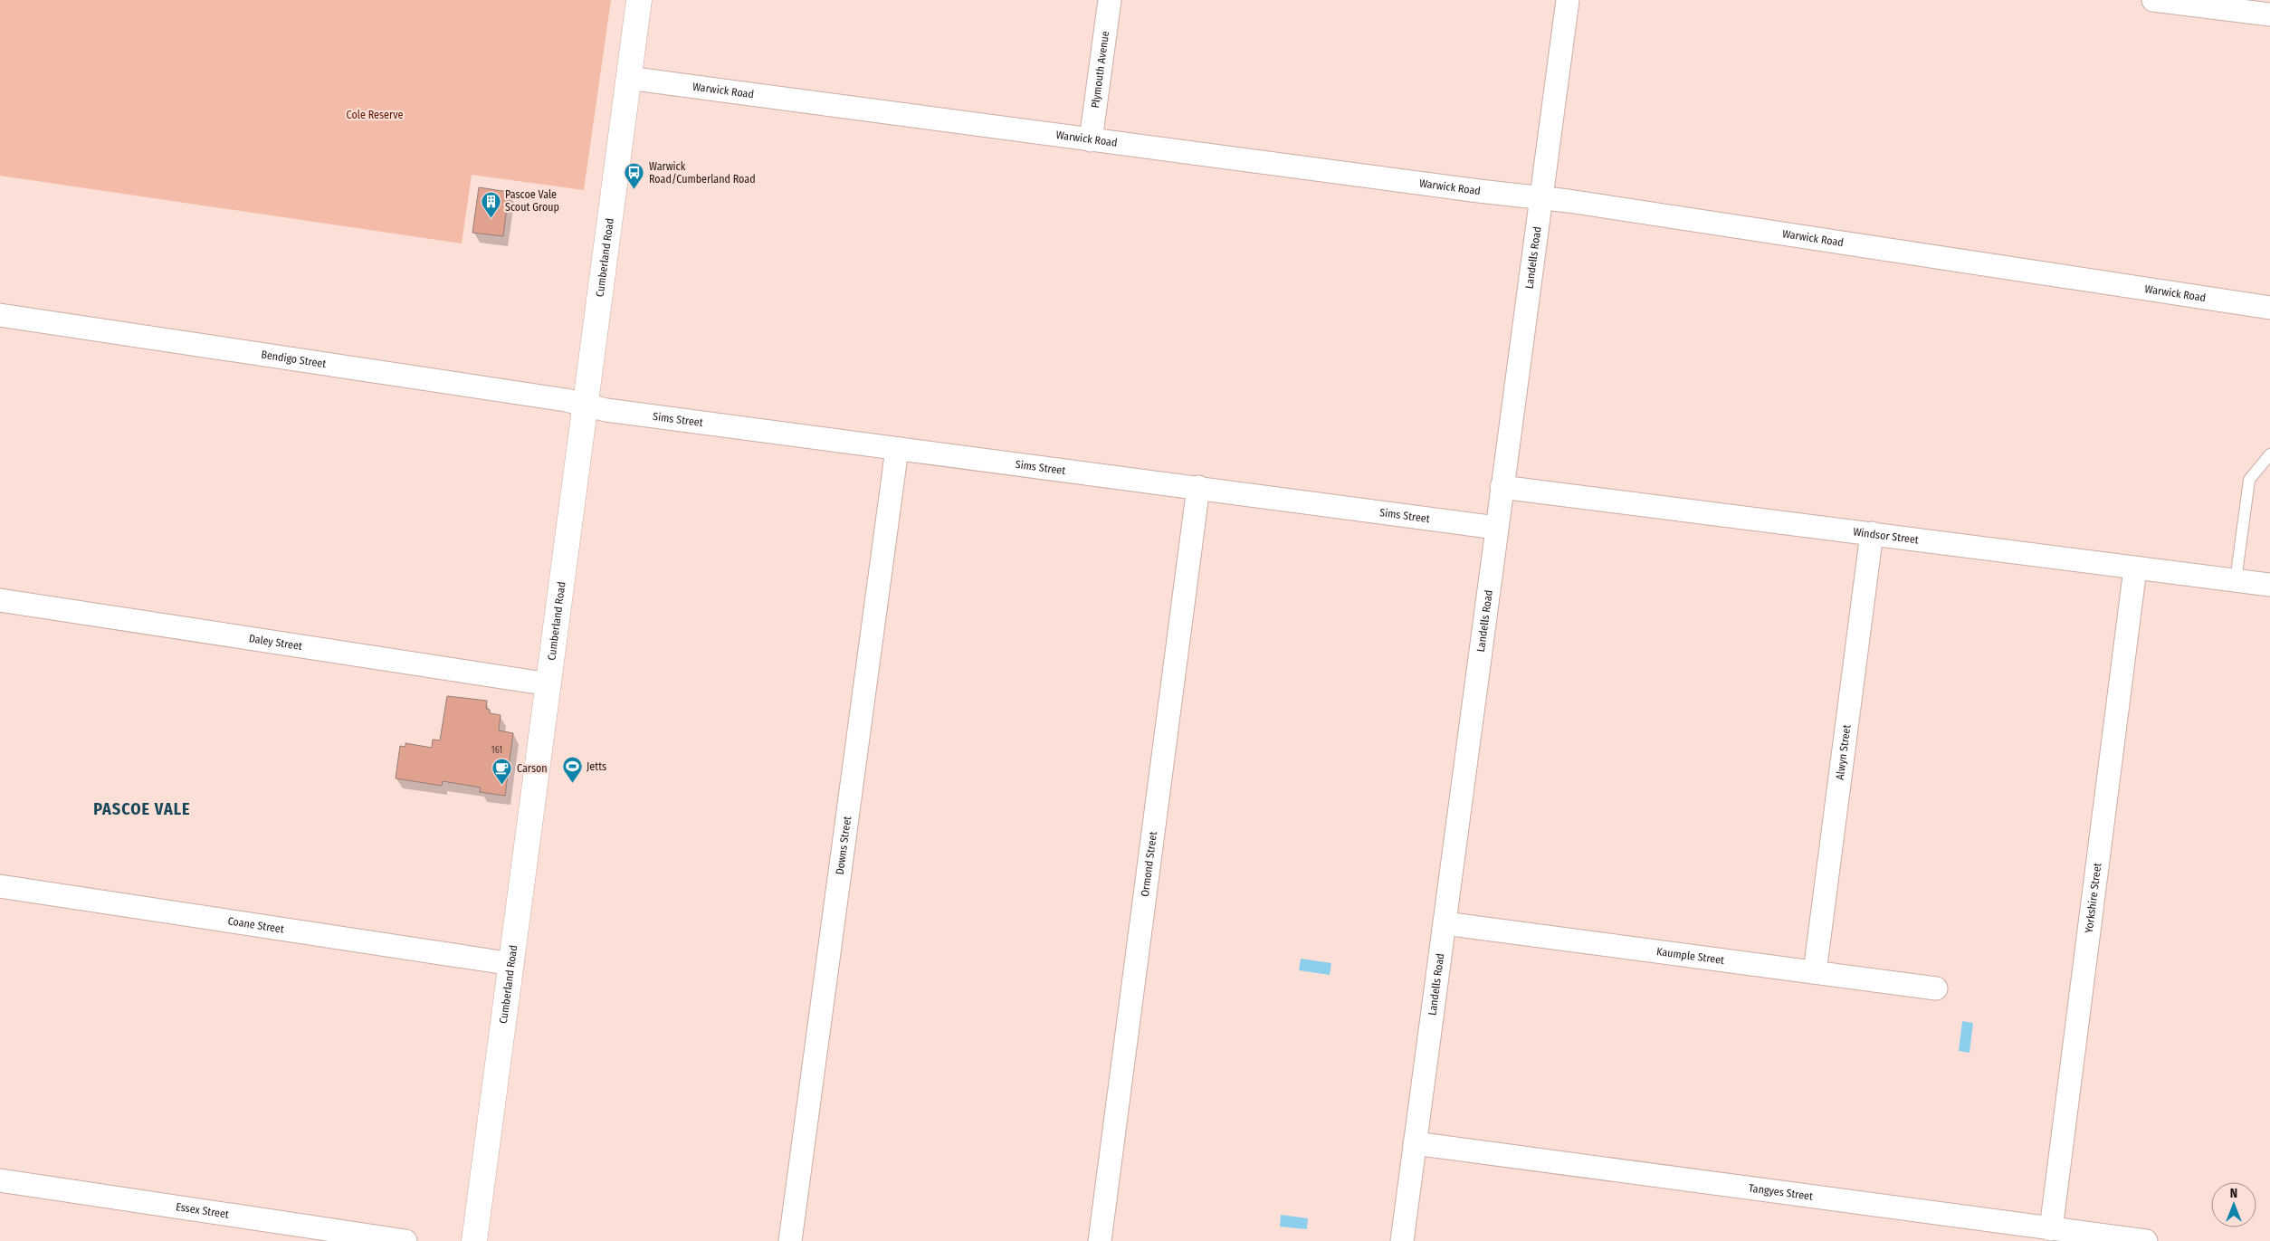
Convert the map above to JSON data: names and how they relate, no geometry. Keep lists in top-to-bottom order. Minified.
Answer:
{"streets":{"main road":["Cumberland Road"],"street":["Plymouth Avenue","Warwick Road","Landells Road","Bendigo Street","Sims Street","Windsor Street","Daley Street","Alwyn Street","Downs Street","Ormond Street","Yorkshire Street","Coane Street","Kaumple Street","Tangyes Street","Essex Street"]},"crossings":[["Plymouth Avenue","Warwick Road"],["Warwick Road","Cumberland Road"],["Warwick Road","Landells Road"],["Cumberland Road","Bendigo Street"],["Cumberland Road","Sims Street"],["Cumberland Road","Daley Street"],["Cumberland Road","Coane Street"],["Landells Road","Sims Street"],["Landells Road","Windsor Street"],["Landells Road","Kaumple Street"],["Landells Road","Tangyes Street"],["Bendigo Street","Sims Street"],["Sims Street","Downs Street"],["Sims Street","Ormond Street"],["Windsor Street","Alwyn Street"],["Windsor Street","Yorkshire Street"],["Alwyn Street","Kaumple Street"],["Yorkshire Street","Tangyes Street"]],"districts":["PASCOE VALE"],"parks":["Cole Reserve"],"places":{"bus stop":["Warwick Road/Cumberland Road"],"building":["Pascoe Vale Scout Group"],"sports":["Jetts"],"cafe":["Carson"]},"house_numbers":["161"],"north":"top"}
